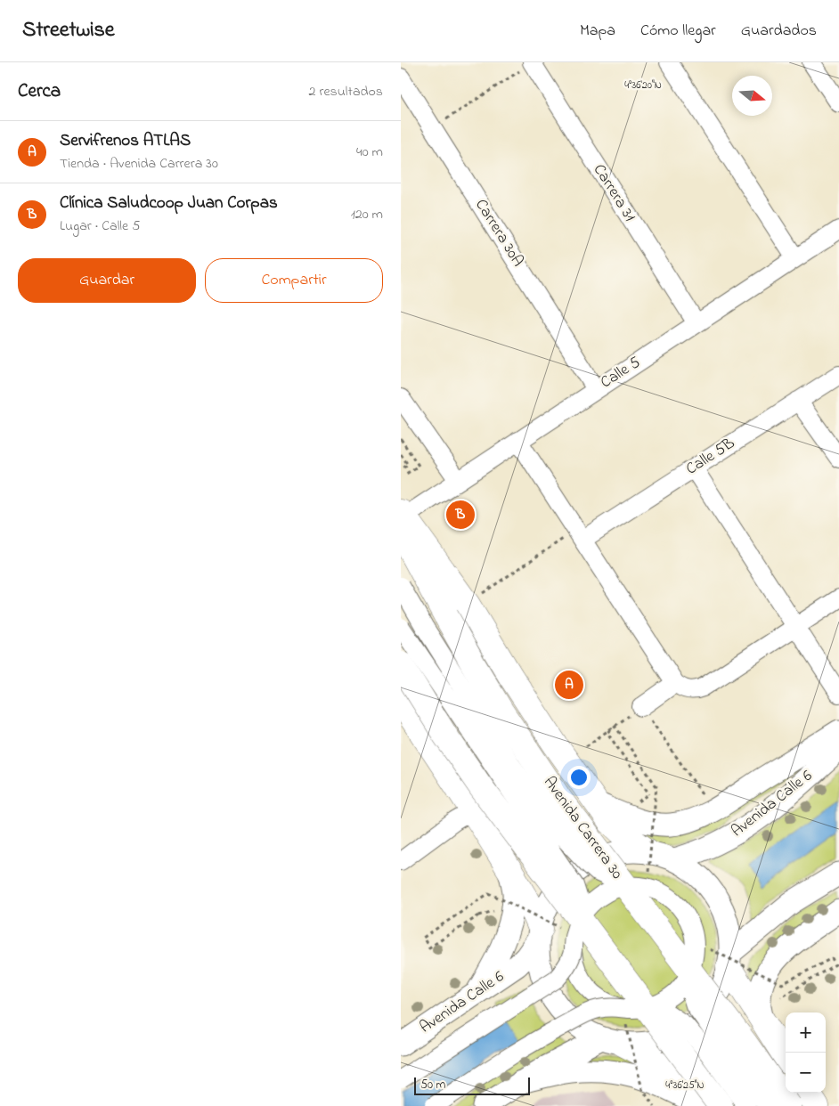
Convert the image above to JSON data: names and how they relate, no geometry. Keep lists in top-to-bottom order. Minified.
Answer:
{"streets":{"highway":["Avenida Carrera 30"],"main road":["Avenida Calle 6"],"street":["Carrera 31","Carrera 30A","Calle 5","Calle 5B"]},"crossings":[["Carrera 31","Calle 5"],["Carrera 30A","Calle 5"],["Calle 5","Avenida Carrera 30"]],"scale_bar":"50 m","north":"right","page":{"header":"Streetwise","nav":["Mapa","Cómo llegar","Guardados"],"heading":["Cerca","2 resultados"],"list":[{"mark":"A","name":"Servifrenos ATLAS","note":"Tienda · Avenida Carrera 30","value":"40 m"},{"mark":"B","name":"Clínica Saludcoop Juan Corpas","note":"Lugar · Calle 5","value":"120 m"}],"buttons":["Guardar","Compartir"],"pins":["B","A"],"map_buttons":["+","−"],"scale":"50 m"},"coordinates":["4°36'20\"N","4°36'25\"N"]}
